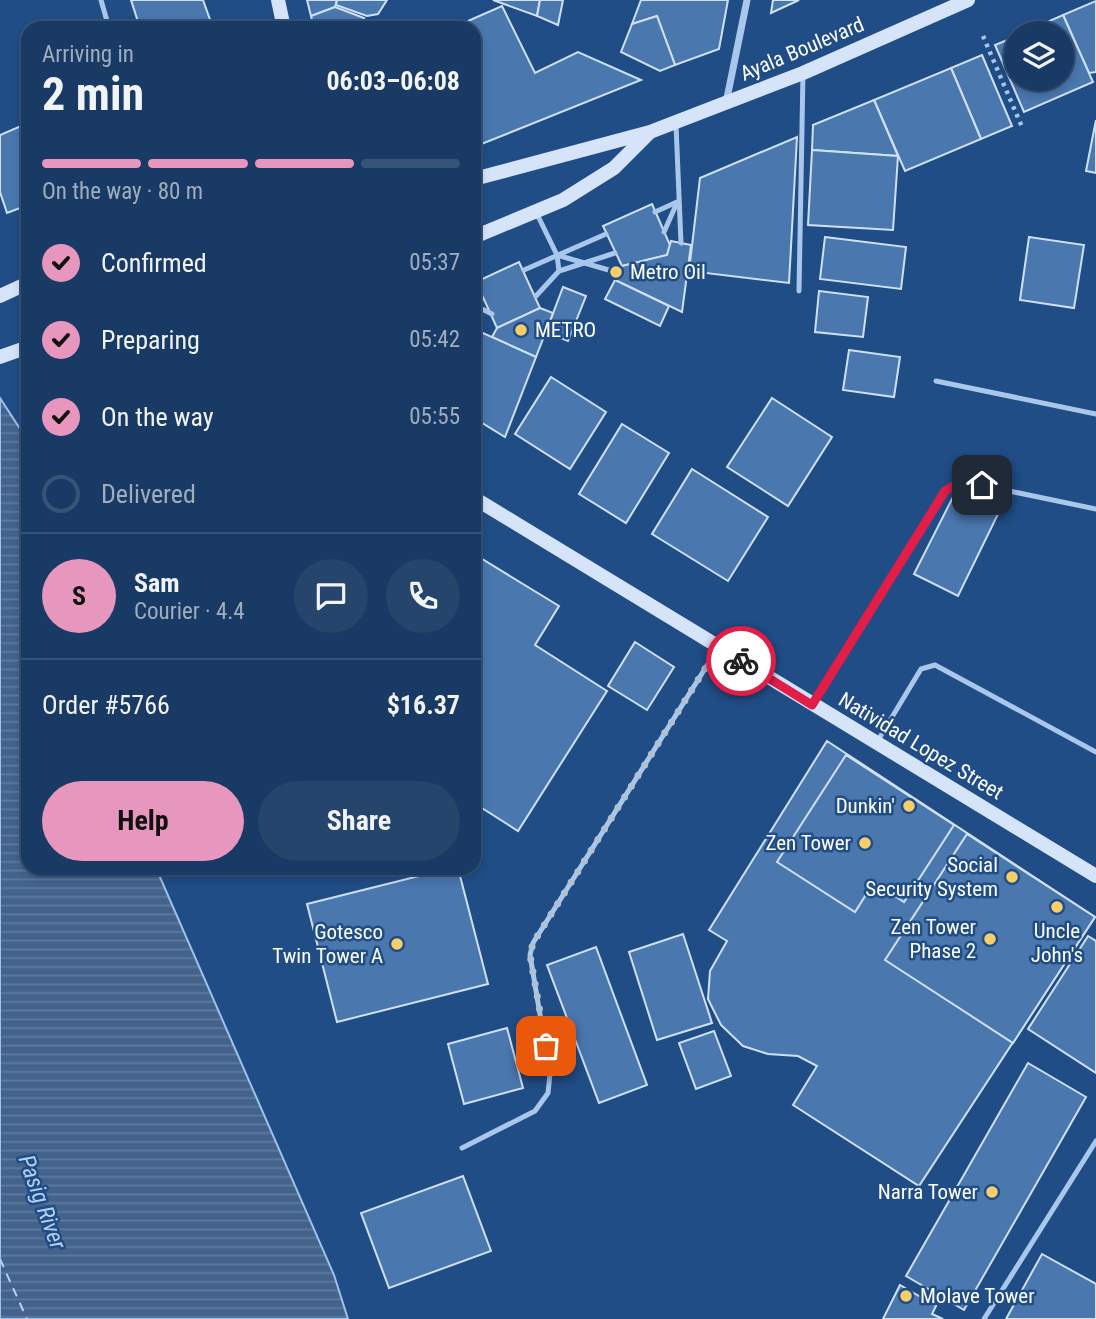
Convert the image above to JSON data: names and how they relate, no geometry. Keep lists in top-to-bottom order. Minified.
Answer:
{"streets":{"main road":["Ayala Boulevard","Natividad Lopez Street"]},"water":["Pasig River"],"places":["Metro Oil","METRO","Dunkin'","Zen Tower","Social Security System","Uncle John's","Zen Tower Phase 2","Gotesco Twin Tower A","Narra Tower","Molave Tower"],"page":{"heading":["2 min","Arriving in","06:03–06:08"],"panel":["Sam","Courier · 4.4","Order #5766","$16.37"],"bar":"On the way · 80 m","list":[["Confirmed","05:37"],["Preparing","05:42"],["On the way","05:55"],"Delivered"],"round":"S","buttons":["Help","Share"]}}
